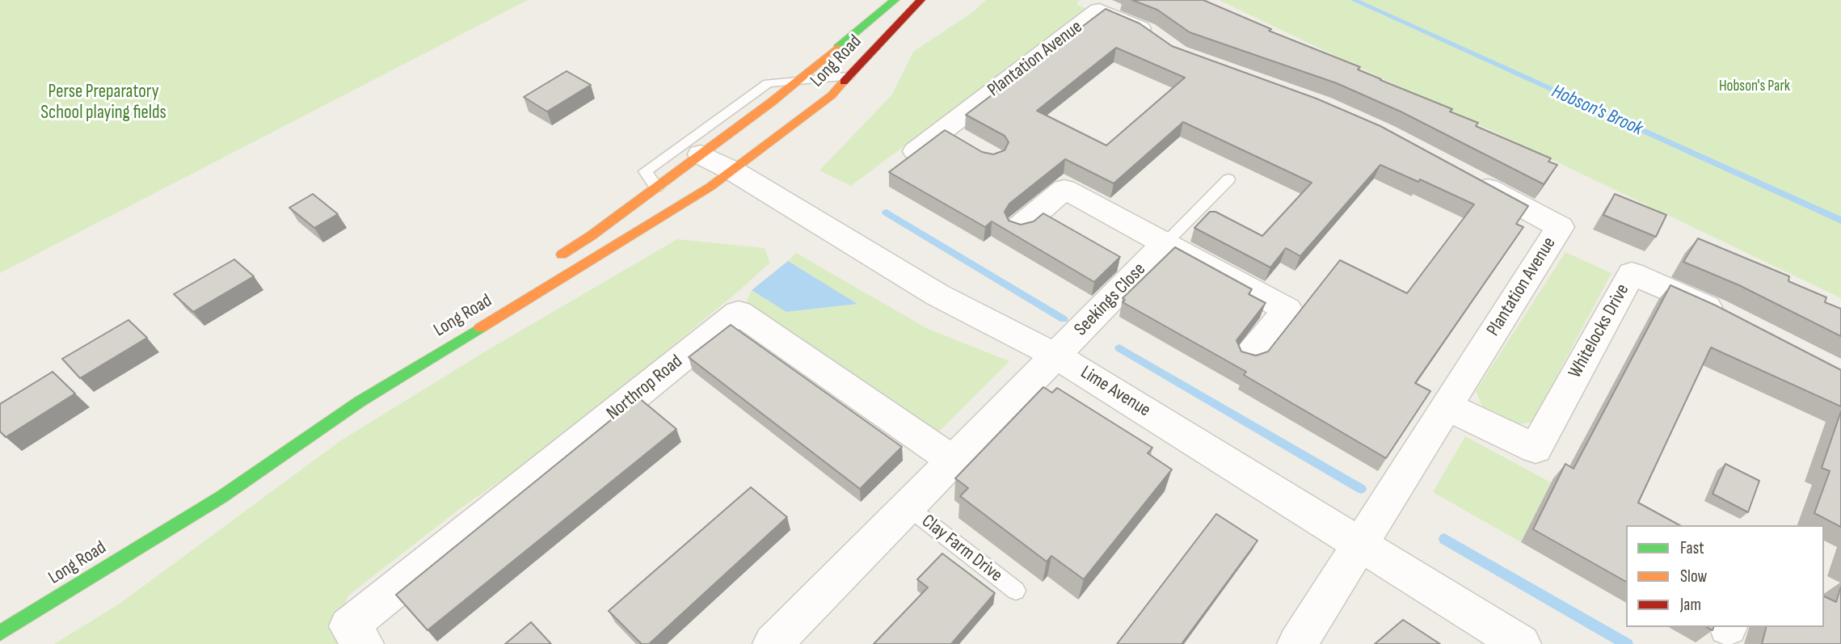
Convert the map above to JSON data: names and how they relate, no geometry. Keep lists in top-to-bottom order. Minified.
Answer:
{"streets":{"main road":["Long Road"],"street":["Plantation Avenue","Seekings Close","Whitelocks Drive","Northrop Road","Lime Avenue"],"lane":["Clay Farm Drive"]},"crossings":[["Plantation Avenue","Whitelocks Drive"],["Plantation Avenue","Lime Avenue"],["Long Road","Lime Avenue"],["Seekings Close","Lime Avenue"]],"water":["Hobson's Brook"],"parks":["Hobson's Park","Perse Preparatory School playing fields"],"legend":["Fast","Slow","Jam"]}
